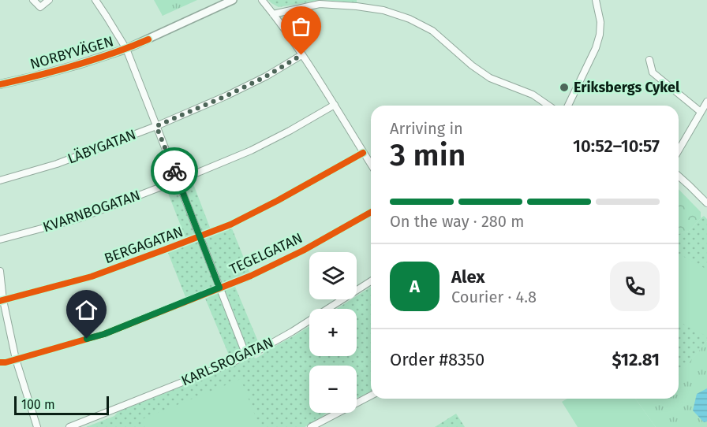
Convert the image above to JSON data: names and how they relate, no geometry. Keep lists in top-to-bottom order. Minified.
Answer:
{"streets":{"street":["NORBYVÄGEN","LÄBYGATAN","KVARNBOGATAN","BERGAGATAN","TEGELGATAN","KARLSROGATAN"]},"places":["Eriksbergs Cykel"],"scale_bar":"100 m","page":{"heading":["3 min","Arriving in","10:52–10:57"],"panel":["Alex","Courier · 4.8","Order #8350","$12.81"],"bar":"On the way · 280 m","map_buttons":["+","−"],"round":"A","scale":"100 m"}}
